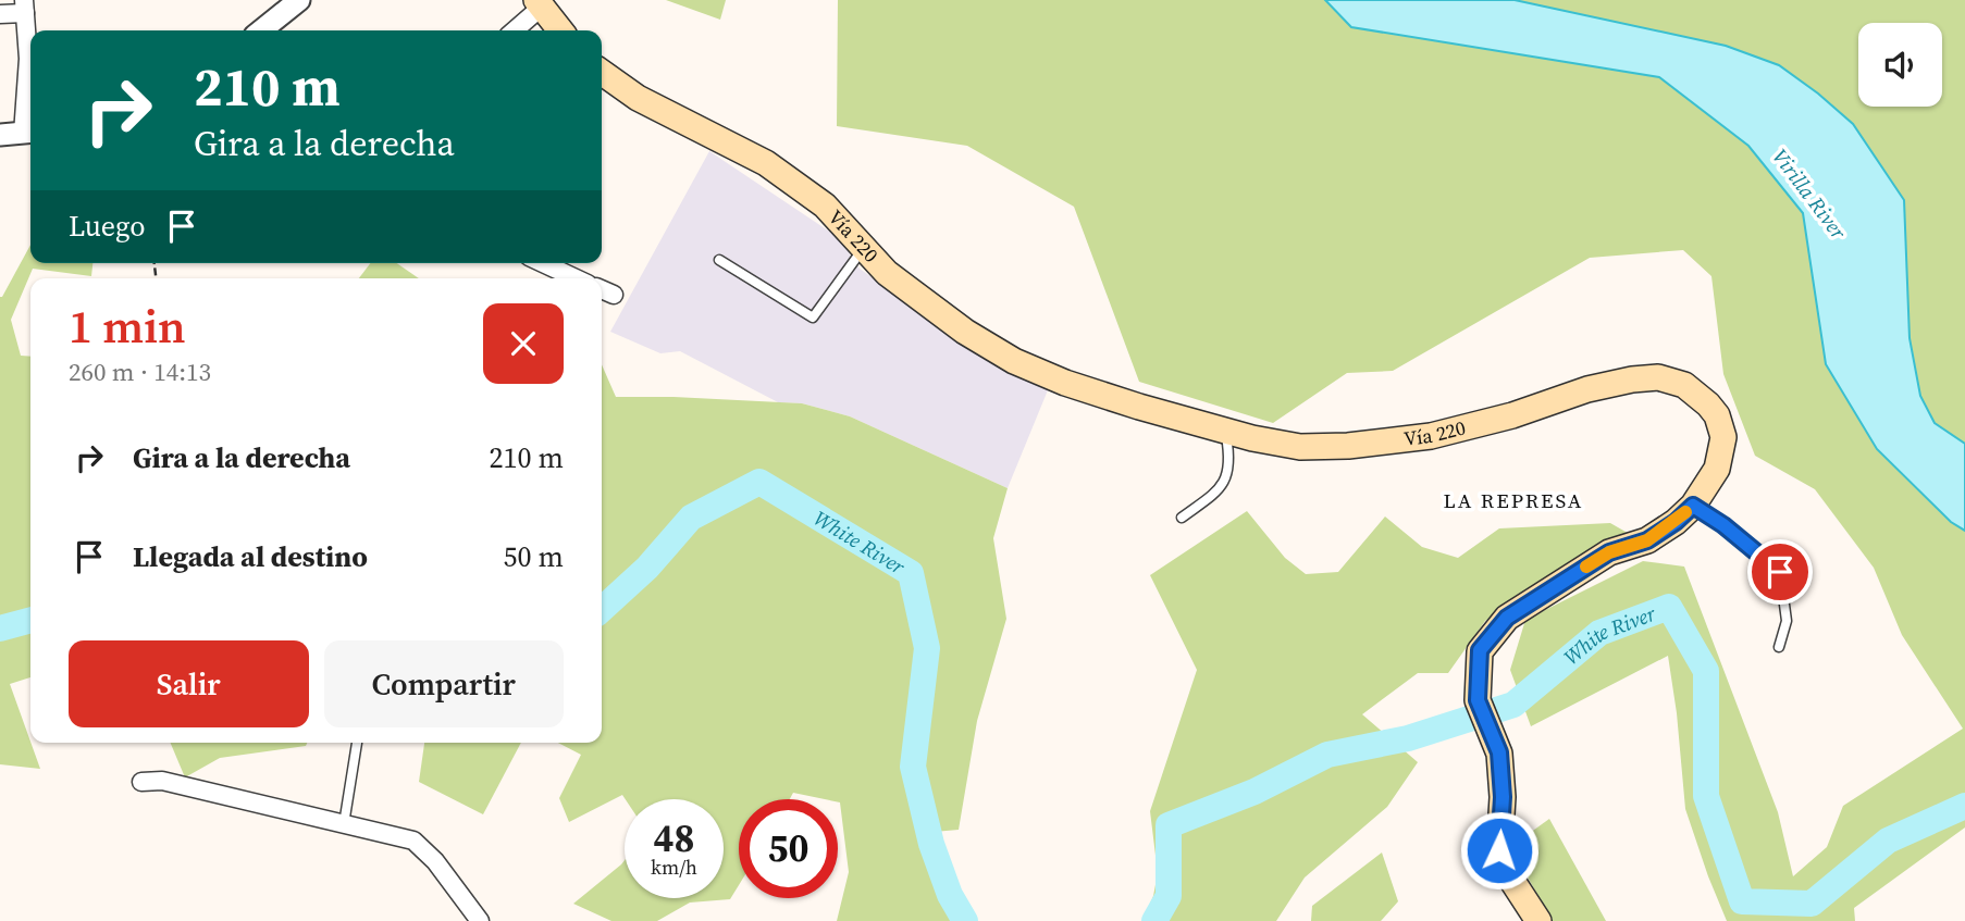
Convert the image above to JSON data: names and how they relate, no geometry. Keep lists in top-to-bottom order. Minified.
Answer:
{"streets":{"main road":["Vía 220"]},"districts":["LA REPRESA"],"water":["Virilla River","White River"],"page":{"turn":["210 m","Gira a la derecha"],"then":"Luego","heading":["1 min","260 m · 14:13"],"list":[{"name":"Gira a la derecha","value":"210 m"},{"name":"Llegada al destino","value":"50 m"}],"buttons":["Salir","Compartir"],"speed":"48 km/h","limit":"50"}}
